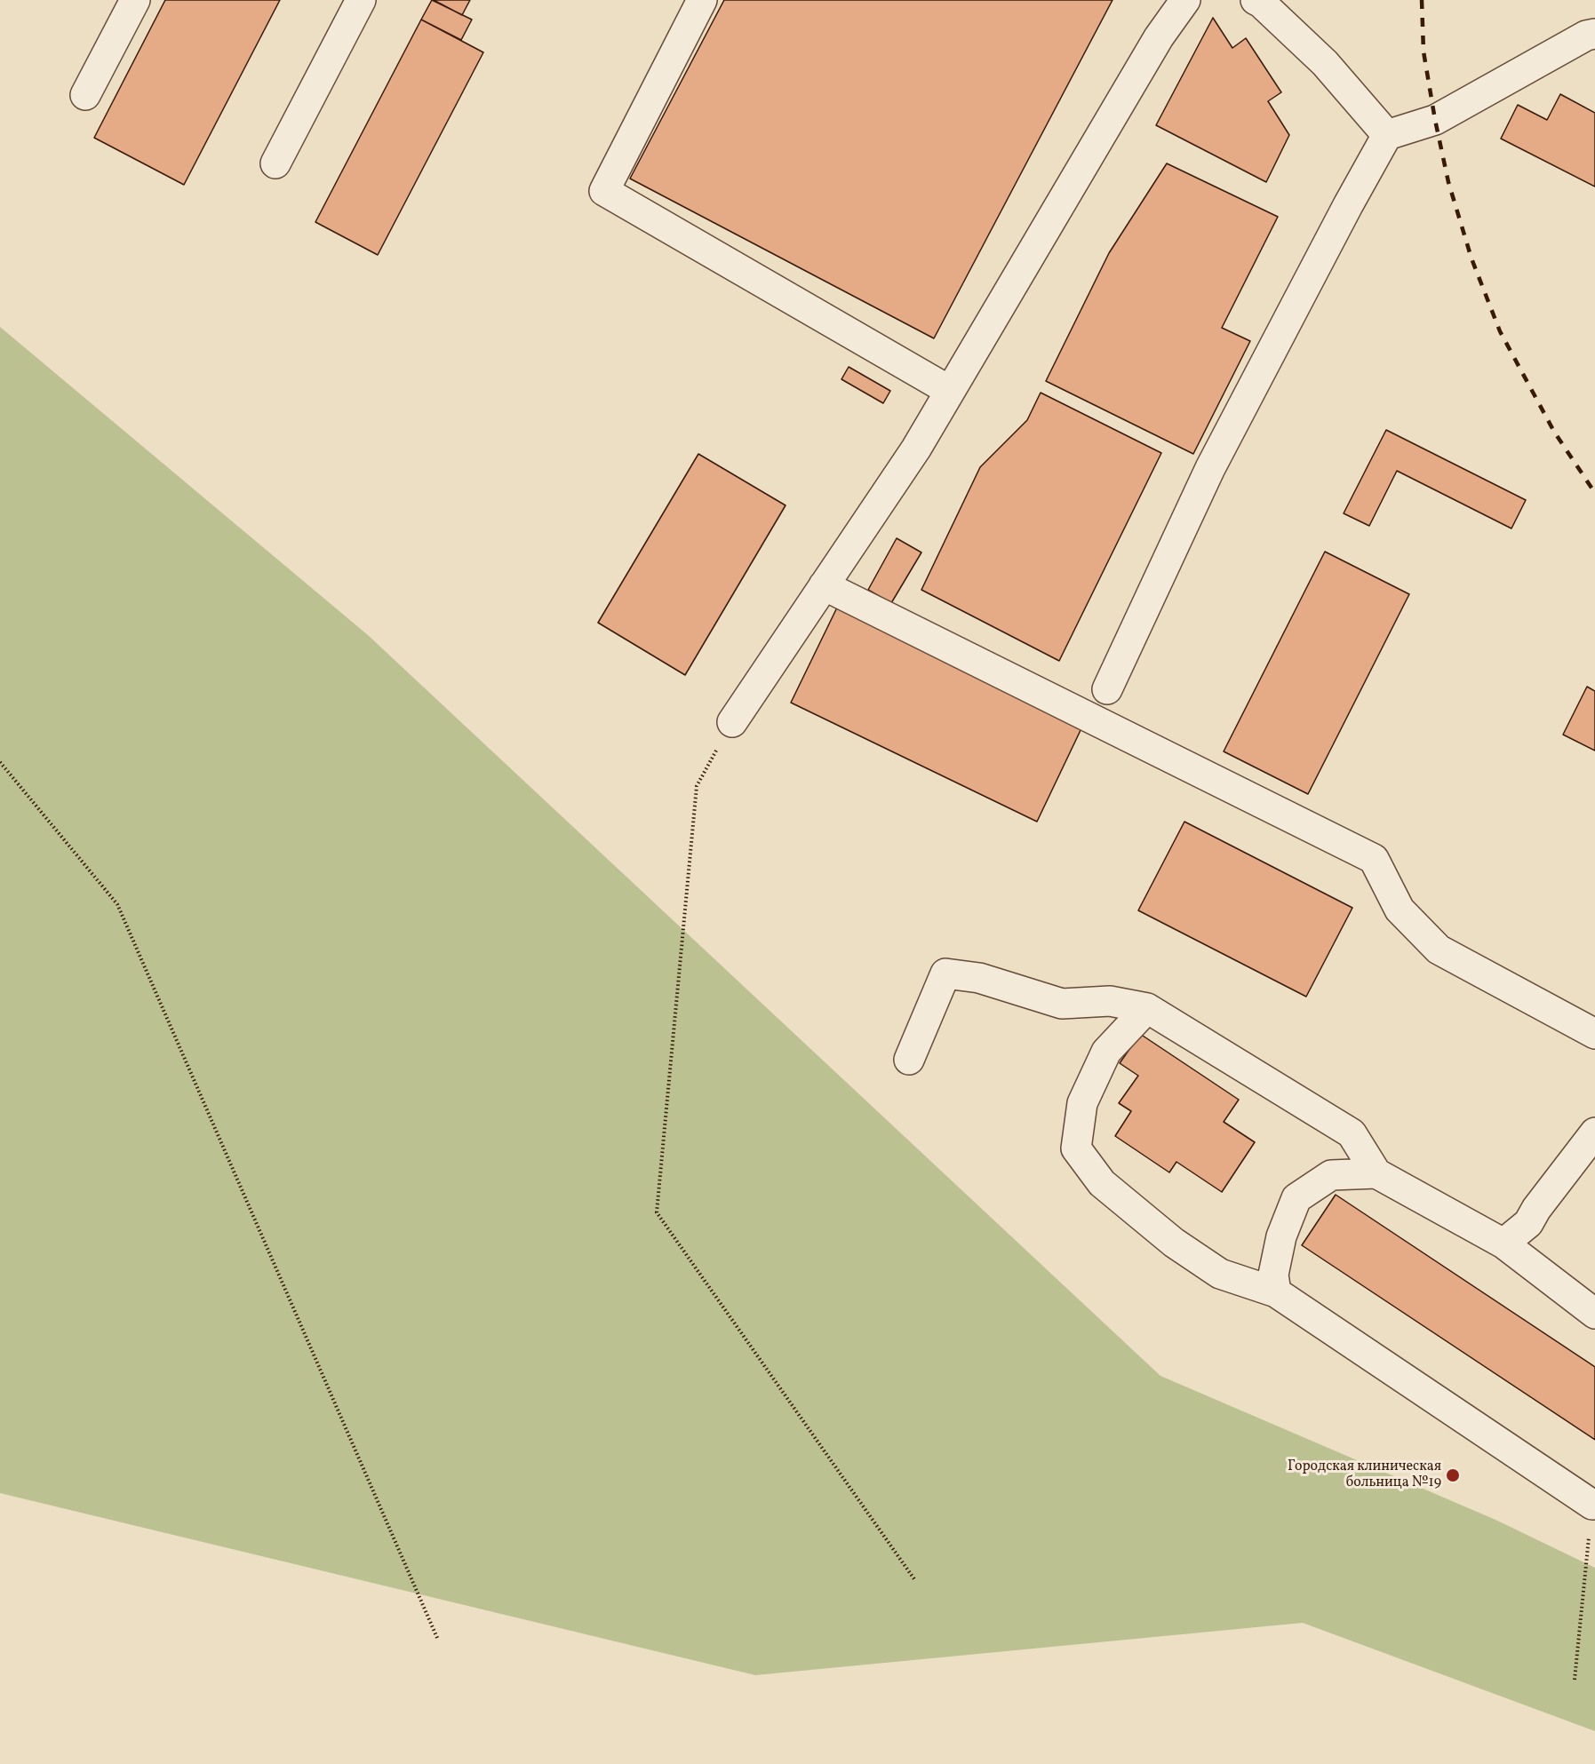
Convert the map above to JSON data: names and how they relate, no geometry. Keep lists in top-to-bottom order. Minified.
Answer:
{"places":["Городская клиническая больница №19"]}
